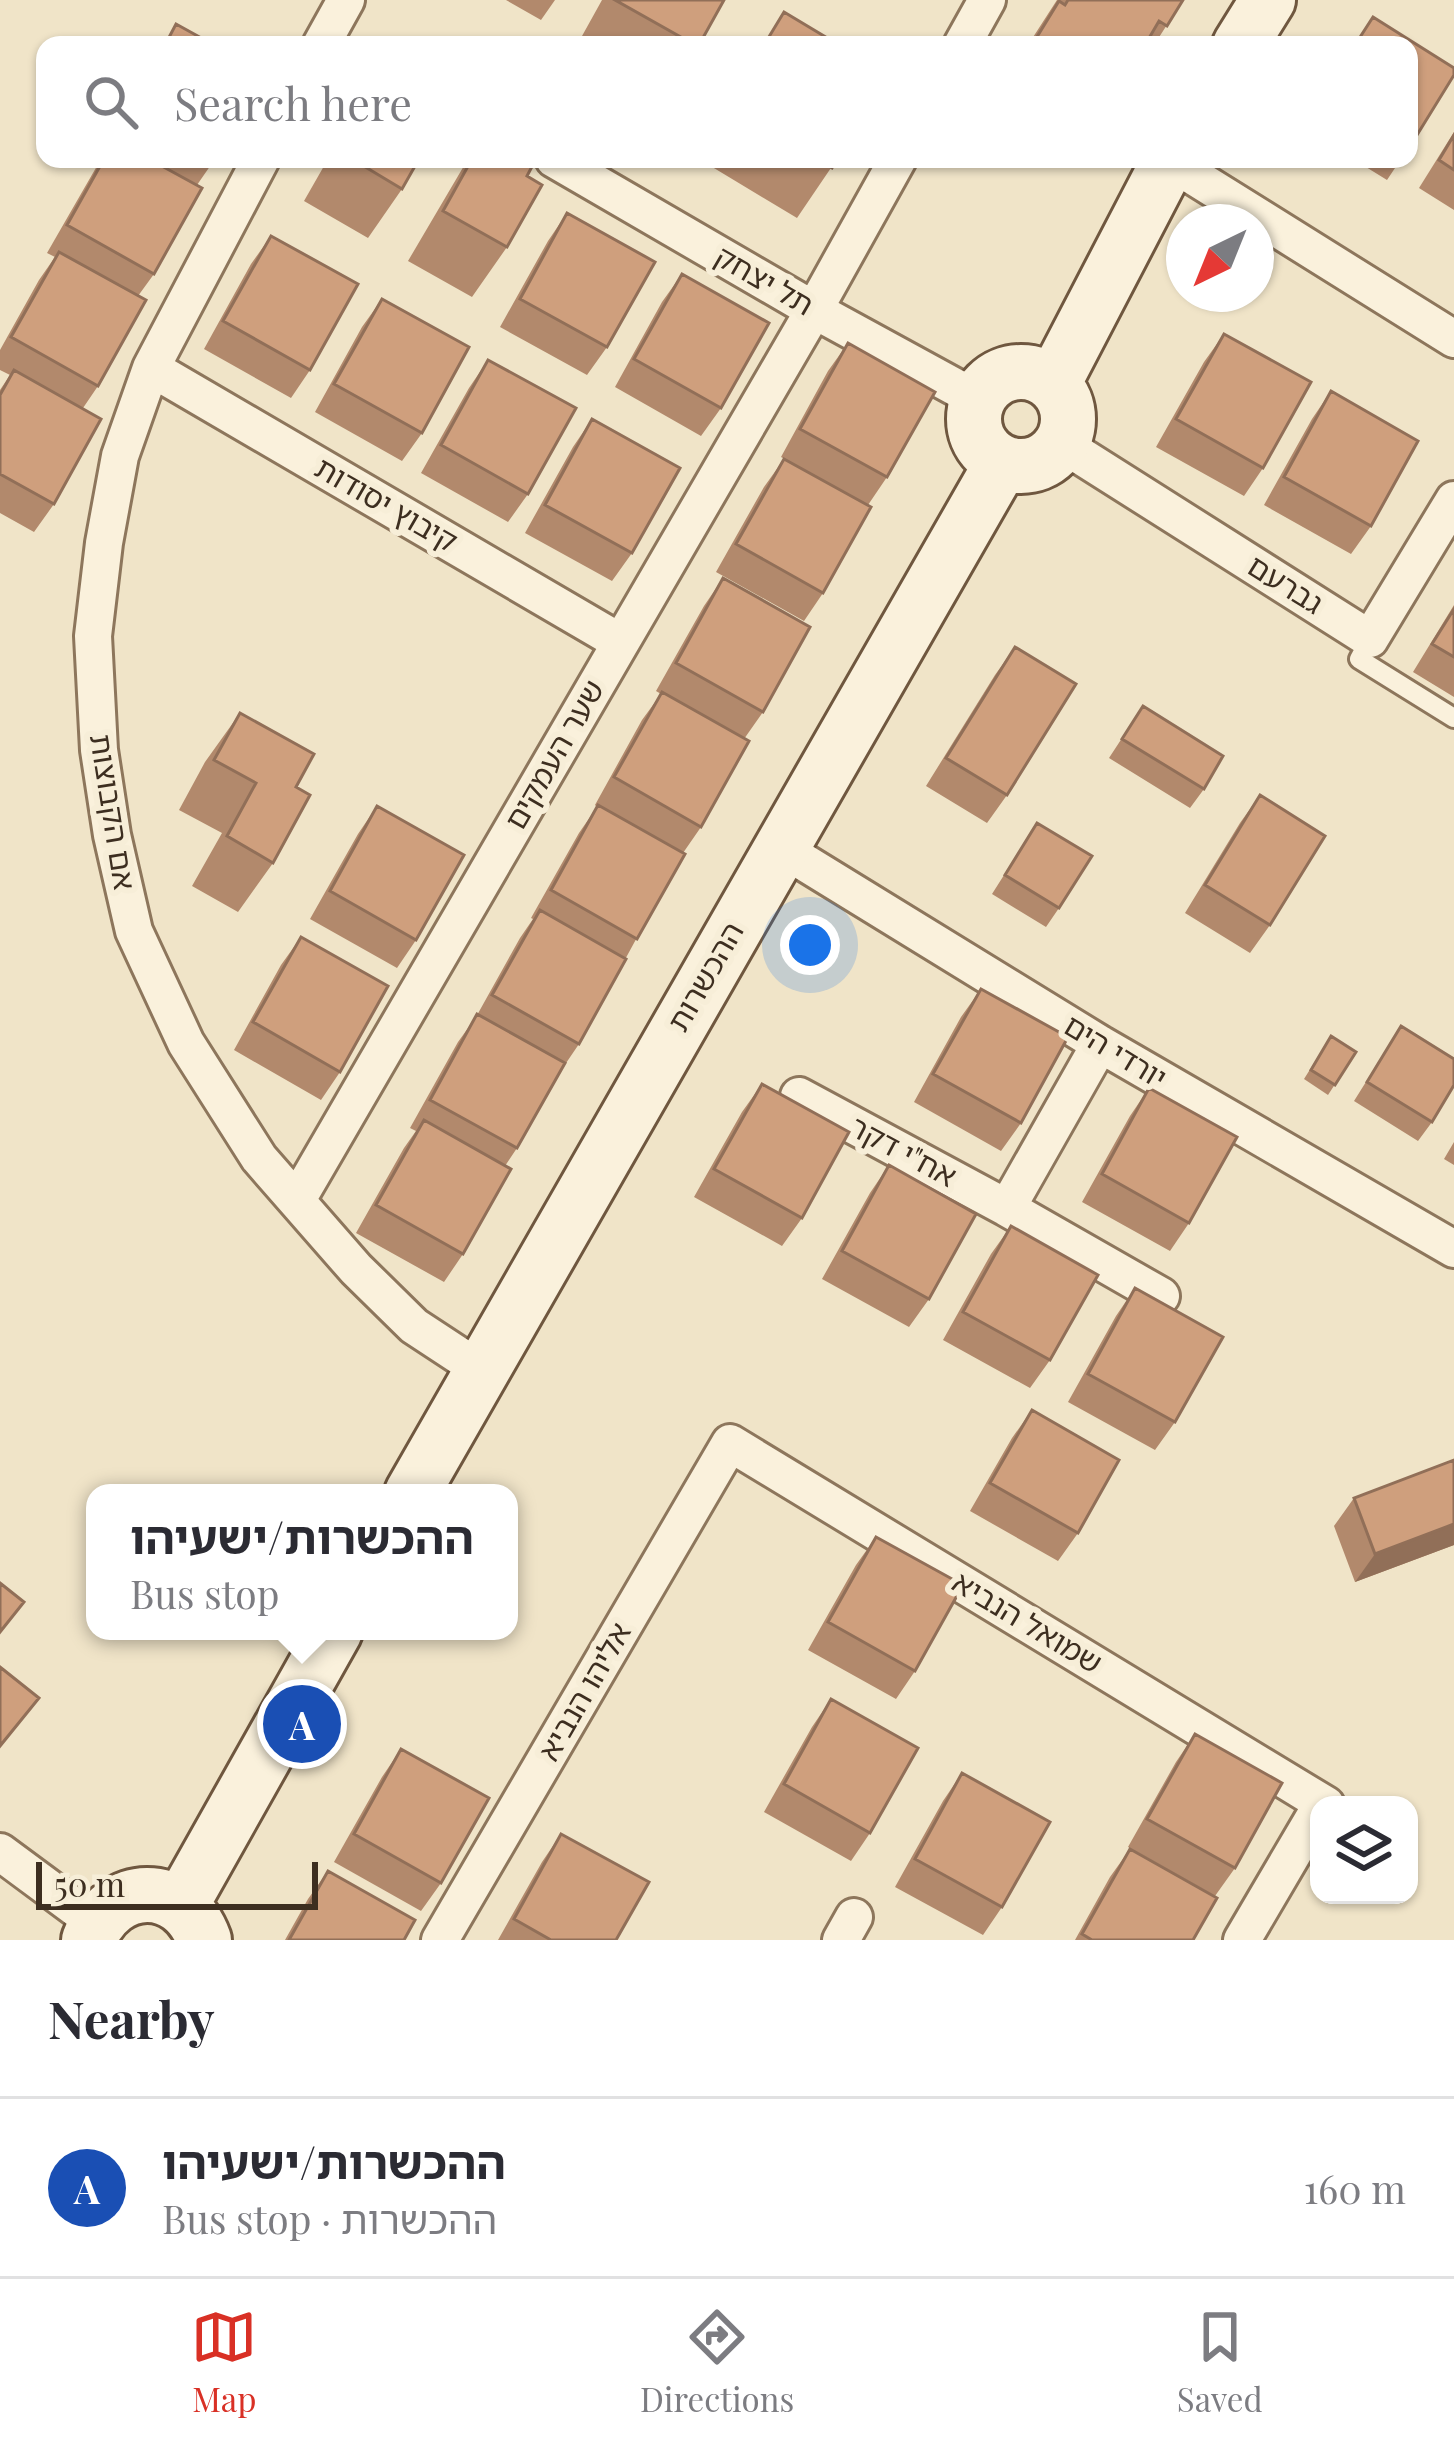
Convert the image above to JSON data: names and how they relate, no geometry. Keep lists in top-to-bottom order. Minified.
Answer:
{"streets":{"street":["תל יצחק","קיבוץ יסודות","גברעם","שער העמקים","אם הקבוצות","ההכשרות","יורדי הים","אח\"י דקר","שמואל הנביא","אליהו הנביא"]},"crossings":[["תל יצחק","גברעם"],["תל יצחק","שער העמקים"],["תל יצחק","ההכשרות"],["קיבוץ יסודות","שער העמקים"],["קיבוץ יסודות","אם הקבוצות"],["גברעם","ההכשרות"],["שער העמקים","אם הקבוצות"],["אם הקבוצות","ההכשרות"],["ההכשרות","יורדי הים"],["שמואל הנביא","אליהו הנביא"]],"scale_bar":"50 m","north":"bottom left","page":{"search":"Search here","popup":["ההכשרות/ישעיהו","Bus stop"],"pins":"A","scale":"50 m","heading":"Nearby","list":[{"mark":"A","name":"ההכשרות/ישעיהו","note":"Bus stop · ההכשרות","value":"160 m"}],"nav":["Map","Directions","Saved"]}}
